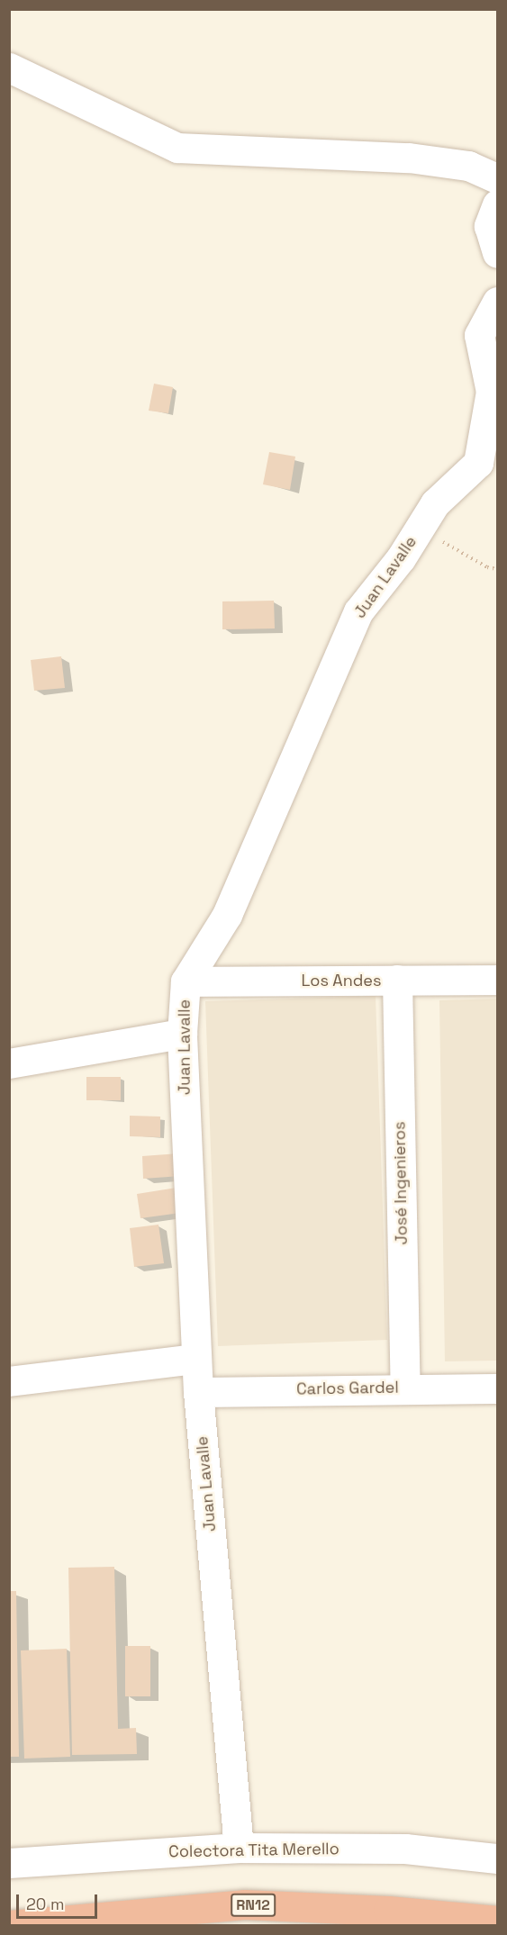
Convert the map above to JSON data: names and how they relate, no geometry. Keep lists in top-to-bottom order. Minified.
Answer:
{"streets":{"highway":["RN12"],"street":["Juan Lavalle","Los Andes","José Ingenieros","Carlos Gardel","Colectora Tita Merello"]},"crossings":[["Juan Lavalle","Los Andes"],["Juan Lavalle","Carlos Gardel"],["Juan Lavalle","Colectora Tita Merello"],["Los Andes","José Ingenieros"],["José Ingenieros","Carlos Gardel"]],"scale_bar":"20 m"}
